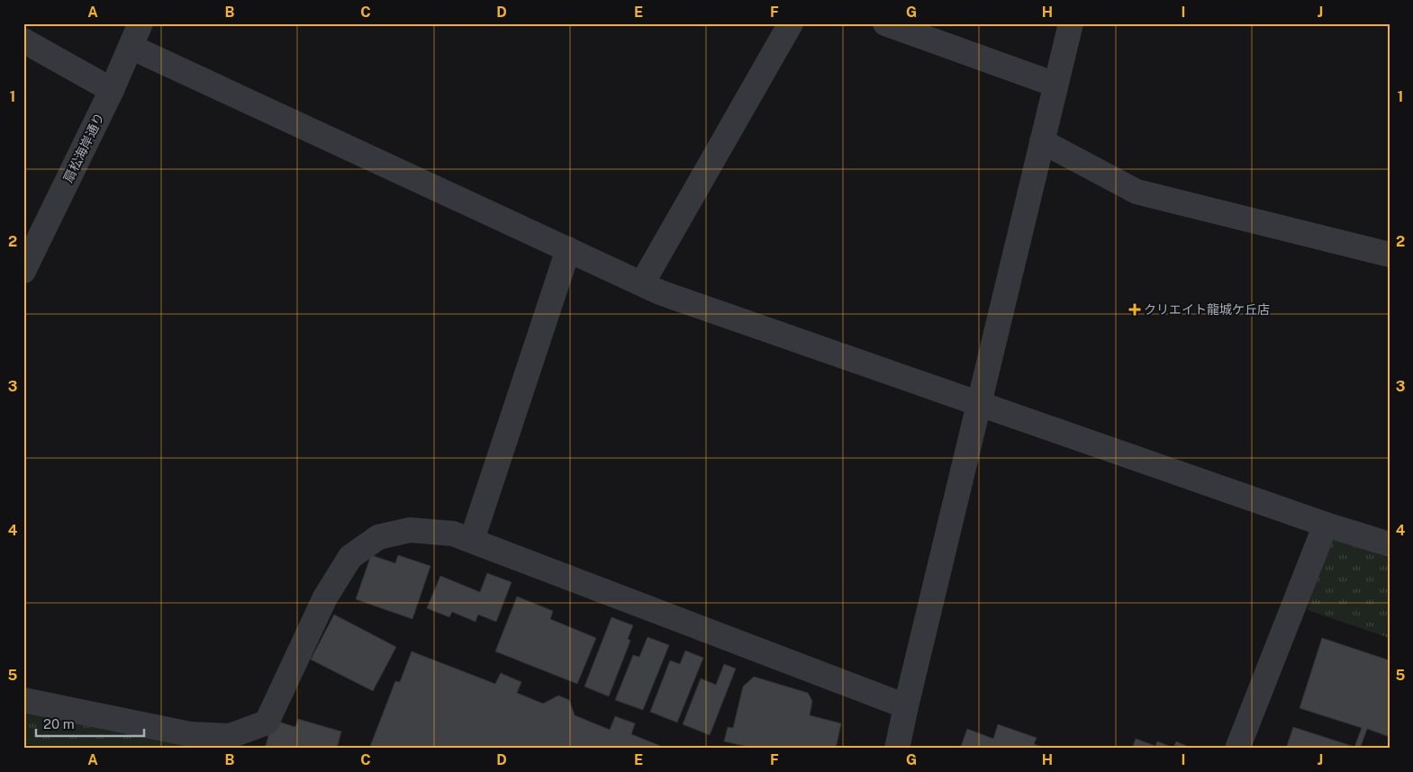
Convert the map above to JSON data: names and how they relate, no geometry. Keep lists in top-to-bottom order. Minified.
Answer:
{"streets":{"street":["扇松海岸通り"]},"places":{"health":["クリエイト龍城ケ丘店"]},"scale_bar":"20 m","grid":{"columns":["A","B","C","D","E","F","G","H","I","J"],"rows":["1","2","3","4","5"]}}
